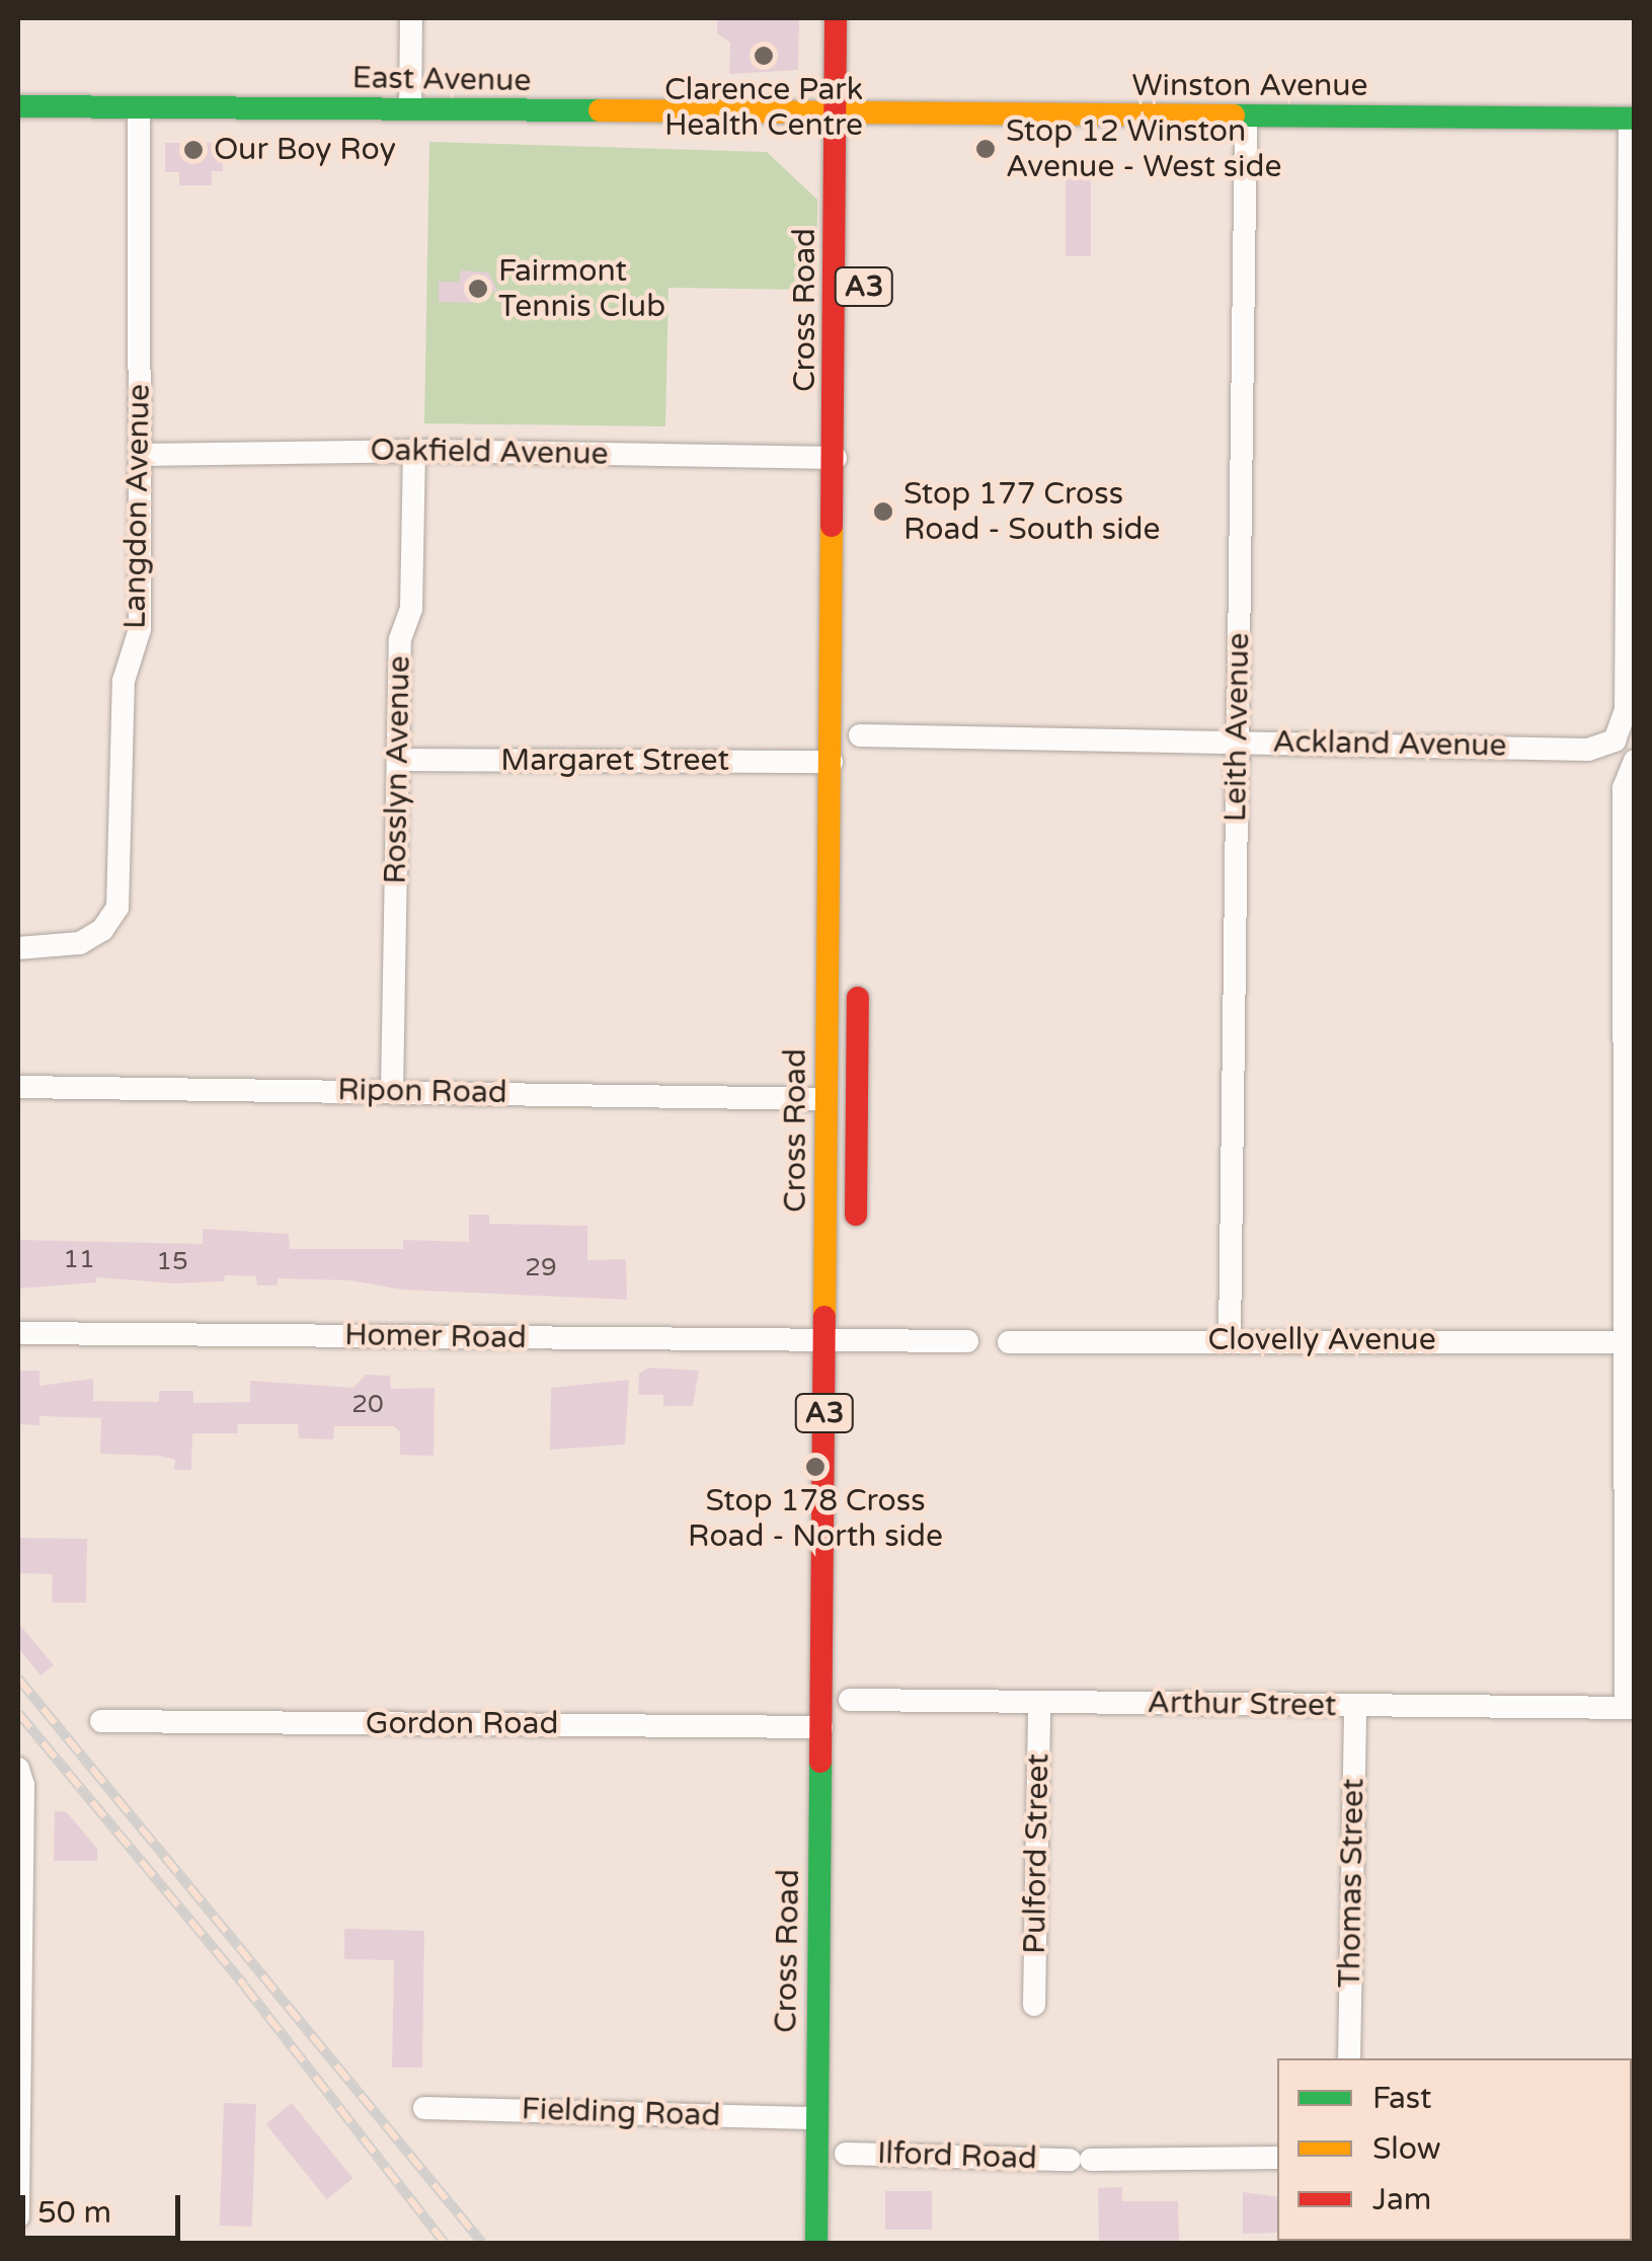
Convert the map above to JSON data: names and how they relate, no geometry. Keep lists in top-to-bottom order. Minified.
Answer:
{"streets":{"main road":["East Avenue","Winston Avenue","A3","Cross Road"],"street":["Oakfield Avenue","Langdon Avenue","Leith Avenue","Ackland Avenue","Margaret Street","Rosslyn Avenue","Ripon Road","Homer Road","Clovelly Avenue","Arthur Street","Gordon Road","Pulford Street","Thomas Street","Fielding Road","Ilford Road"]},"crossings":[["East Avenue","Winston Avenue"],["East Avenue","Cross Road"],["East Avenue","Langdon Avenue"],["Winston Avenue","Leith Avenue"],["Winston Avenue","Ackland Avenue"],["Cross Road","Oakfield Avenue"],["Cross Road","Margaret Street"],["Cross Road","Ripon Road"],["Cross Road","Homer Road"],["Cross Road","Gordon Road"],["Cross Road","Fielding Road"],["Oakfield Avenue","Langdon Avenue"],["Oakfield Avenue","Rosslyn Avenue"],["Leith Avenue","Ackland Avenue"],["Leith Avenue","Clovelly Avenue"],["Margaret Street","Rosslyn Avenue"],["Rosslyn Avenue","Ripon Road"],["Arthur Street","Pulford Street"],["Arthur Street","Thomas Street"]],"places":["Clarence Park Health Centre","Stop 12 Winston Avenue - West side","Our Boy Roy","Fairmont Tennis Club","Stop 177 Cross Road - South side","Stop 178 Cross Road - North side"],"house_numbers":["11","15","29","20"],"legend":["Fast","Slow","Jam"],"scale_bar":"50 m"}
